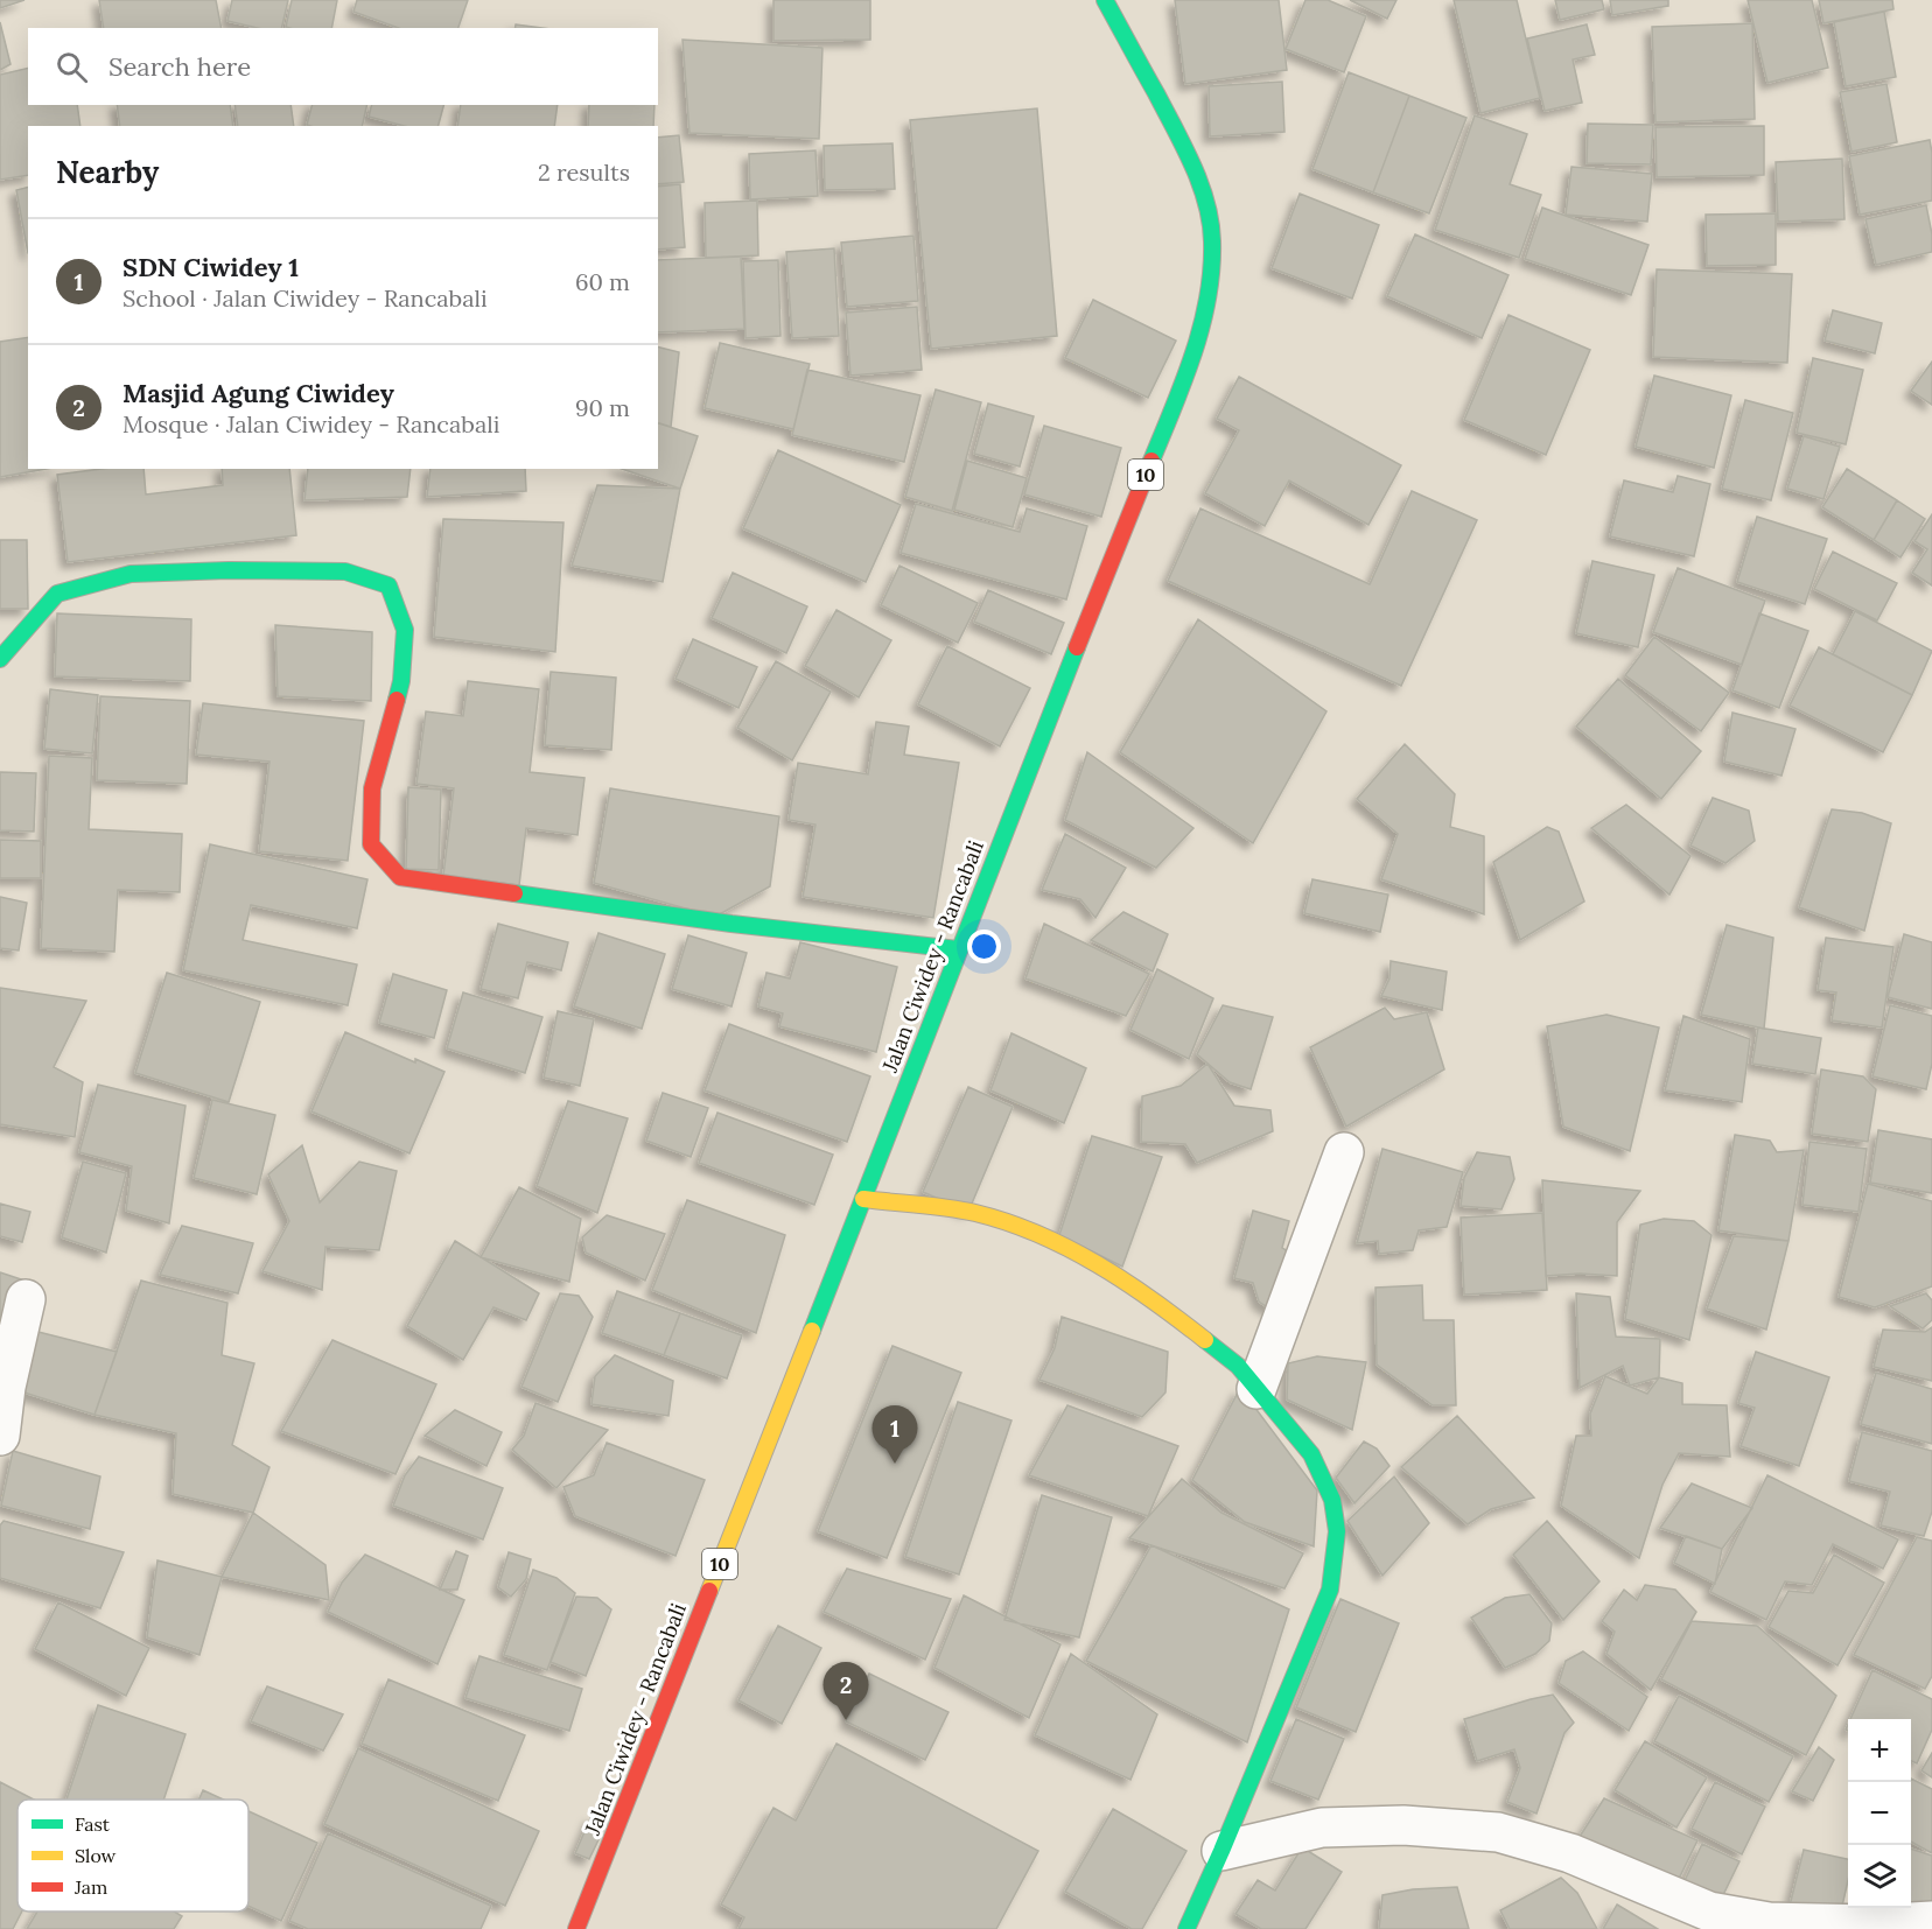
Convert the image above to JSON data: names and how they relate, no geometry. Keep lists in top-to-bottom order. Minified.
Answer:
{"streets":{"main road":["10","Jalan Ciwidey - Rancabali"]},"legend":["Fast","Slow","Jam"],"page":{"search":"Search here","heading":["Nearby","2 results"],"list":[{"mark":"1","name":"SDN Ciwidey 1","note":"School · Jalan Ciwidey - Rancabali","value":"60 m"},{"mark":"2","name":"Masjid Agung Ciwidey","note":"Mosque · Jalan Ciwidey - Rancabali","value":"90 m"}],"pins":["1","2"],"map_buttons":["+","−"]}}
